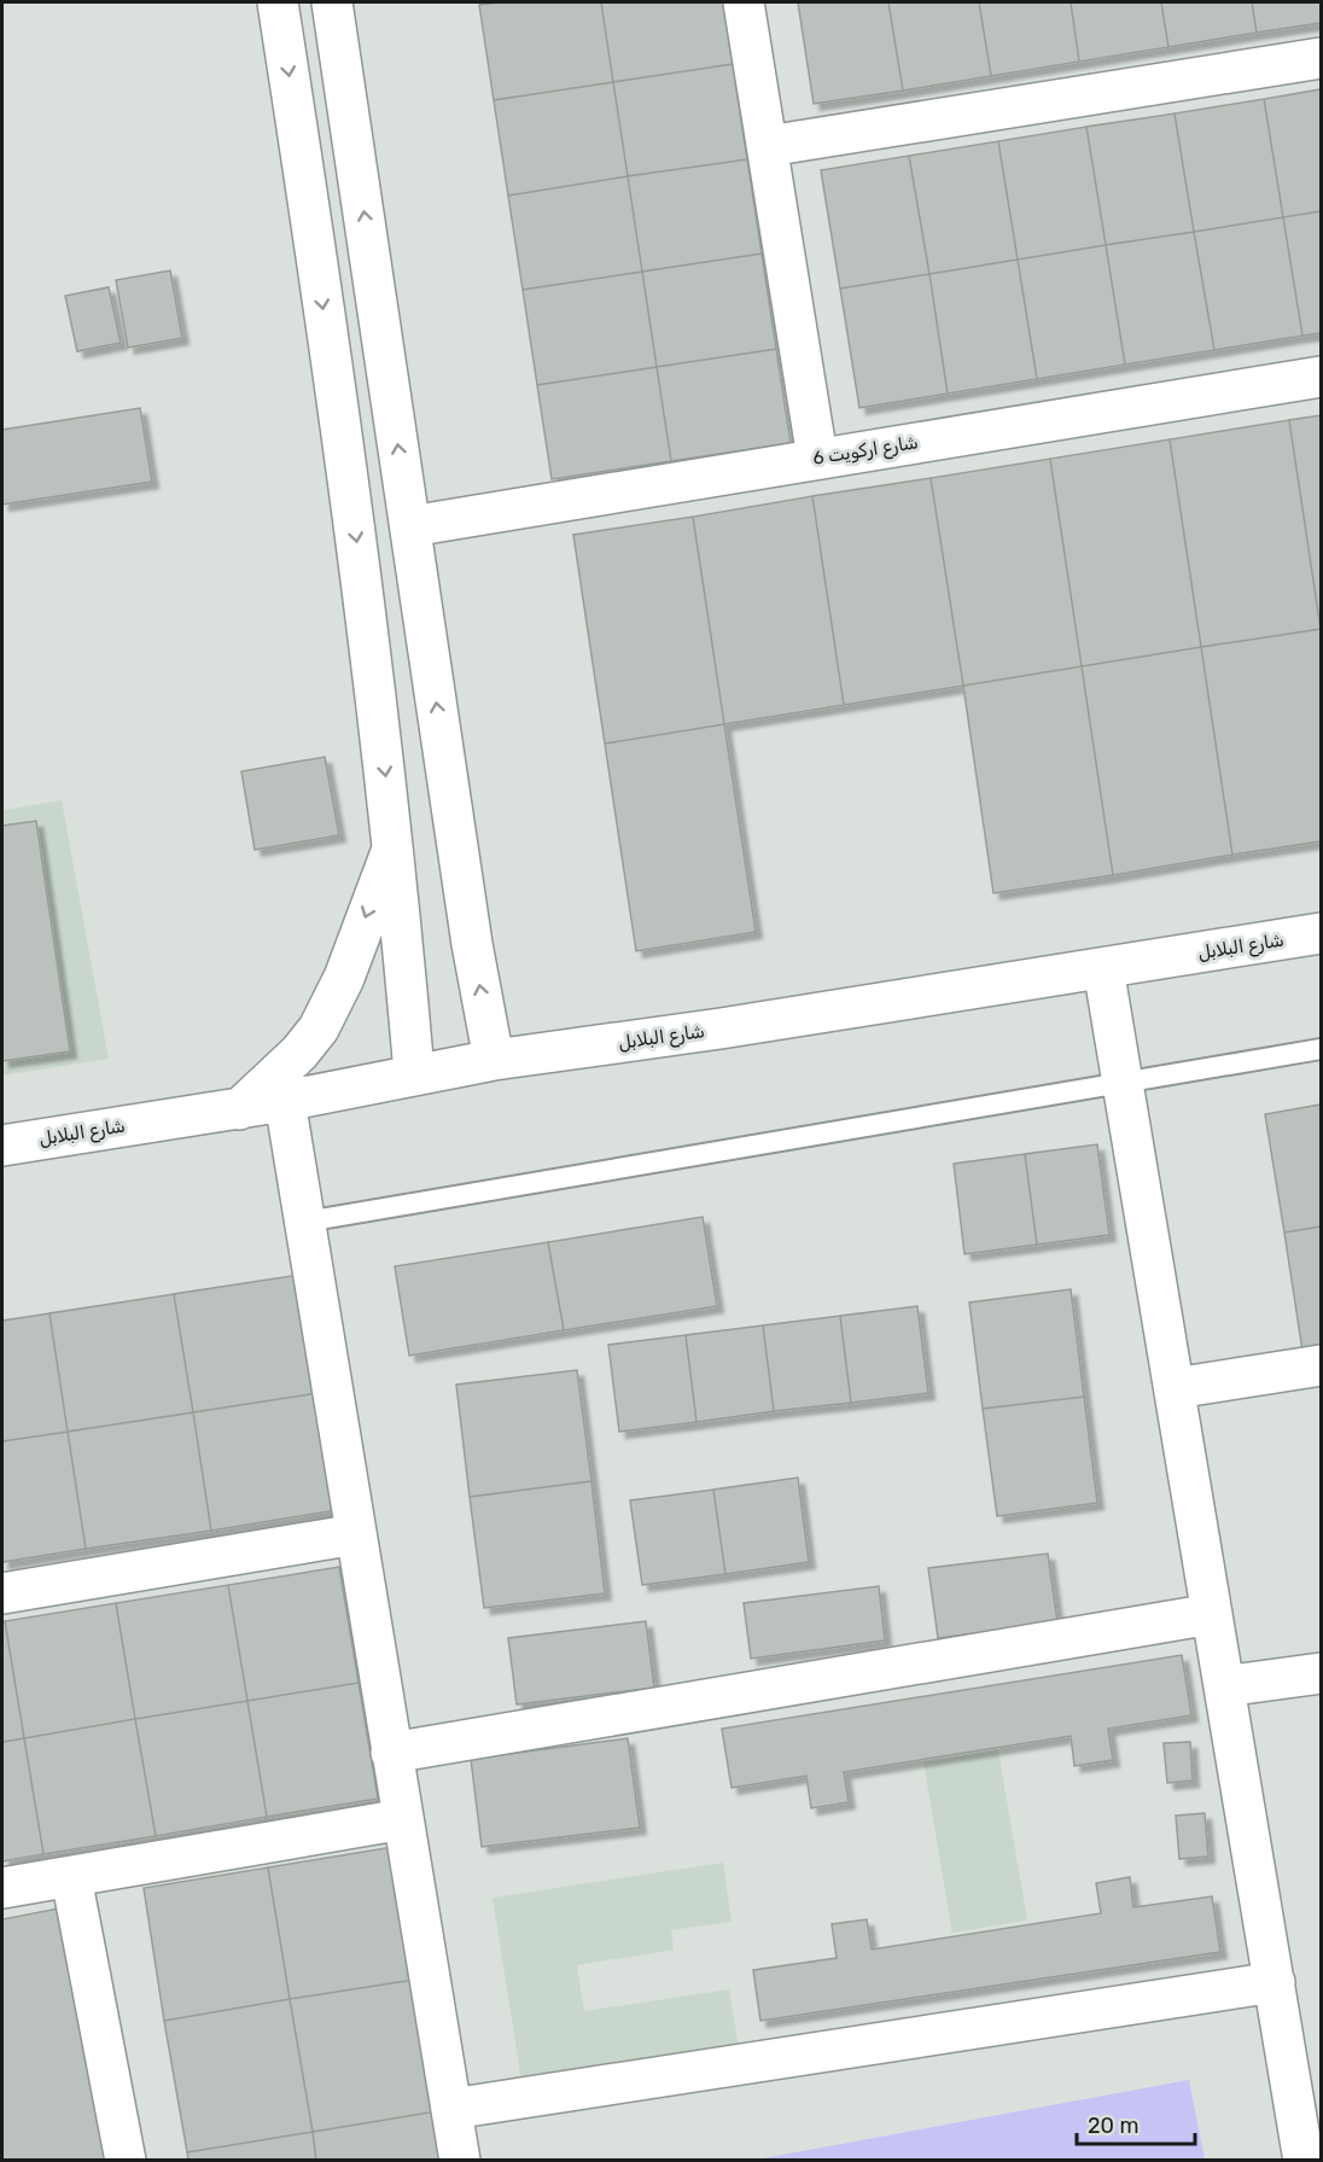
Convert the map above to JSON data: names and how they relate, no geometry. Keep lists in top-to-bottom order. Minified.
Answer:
{"streets":{"street":["شارع اركويت 6","شارع البلابل"]},"scale_bar":"20 m"}
